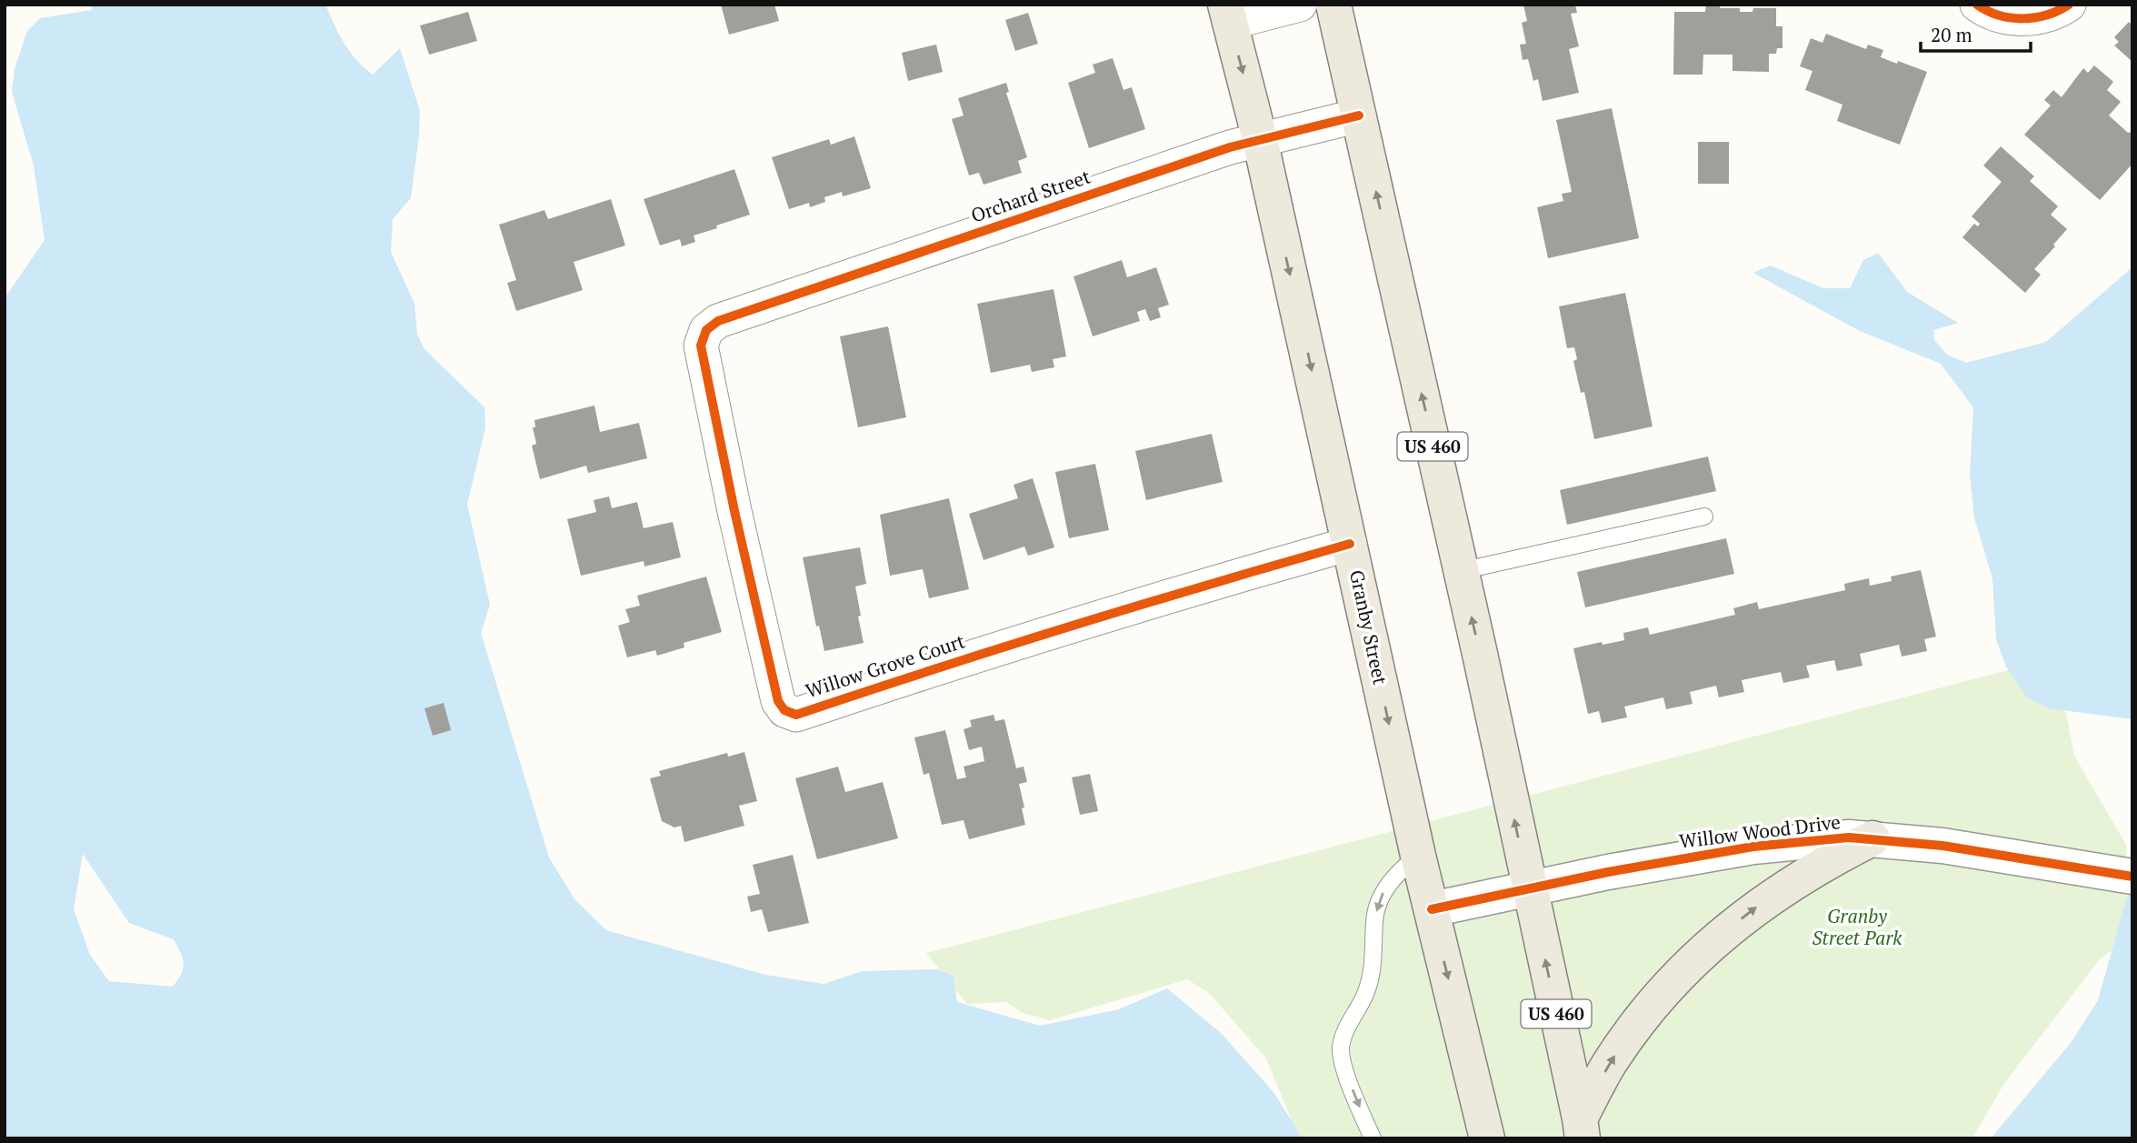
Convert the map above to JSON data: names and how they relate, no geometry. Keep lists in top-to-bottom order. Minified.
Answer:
{"streets":{"main road":["US 460","Granby Street"],"street":["Orchard Street","Willow Grove Court","Willow Wood Drive"]},"crossings":[["Orchard Street","US 460"],["Orchard Street","Granby Street"],["Orchard Street","Willow Grove Court"],["US 460","Willow Wood Drive"],["Granby Street","Willow Grove Court"],["Granby Street","Willow Wood Drive"]],"parks":["Granby Street Park"],"scale_bar":"20 m"}
